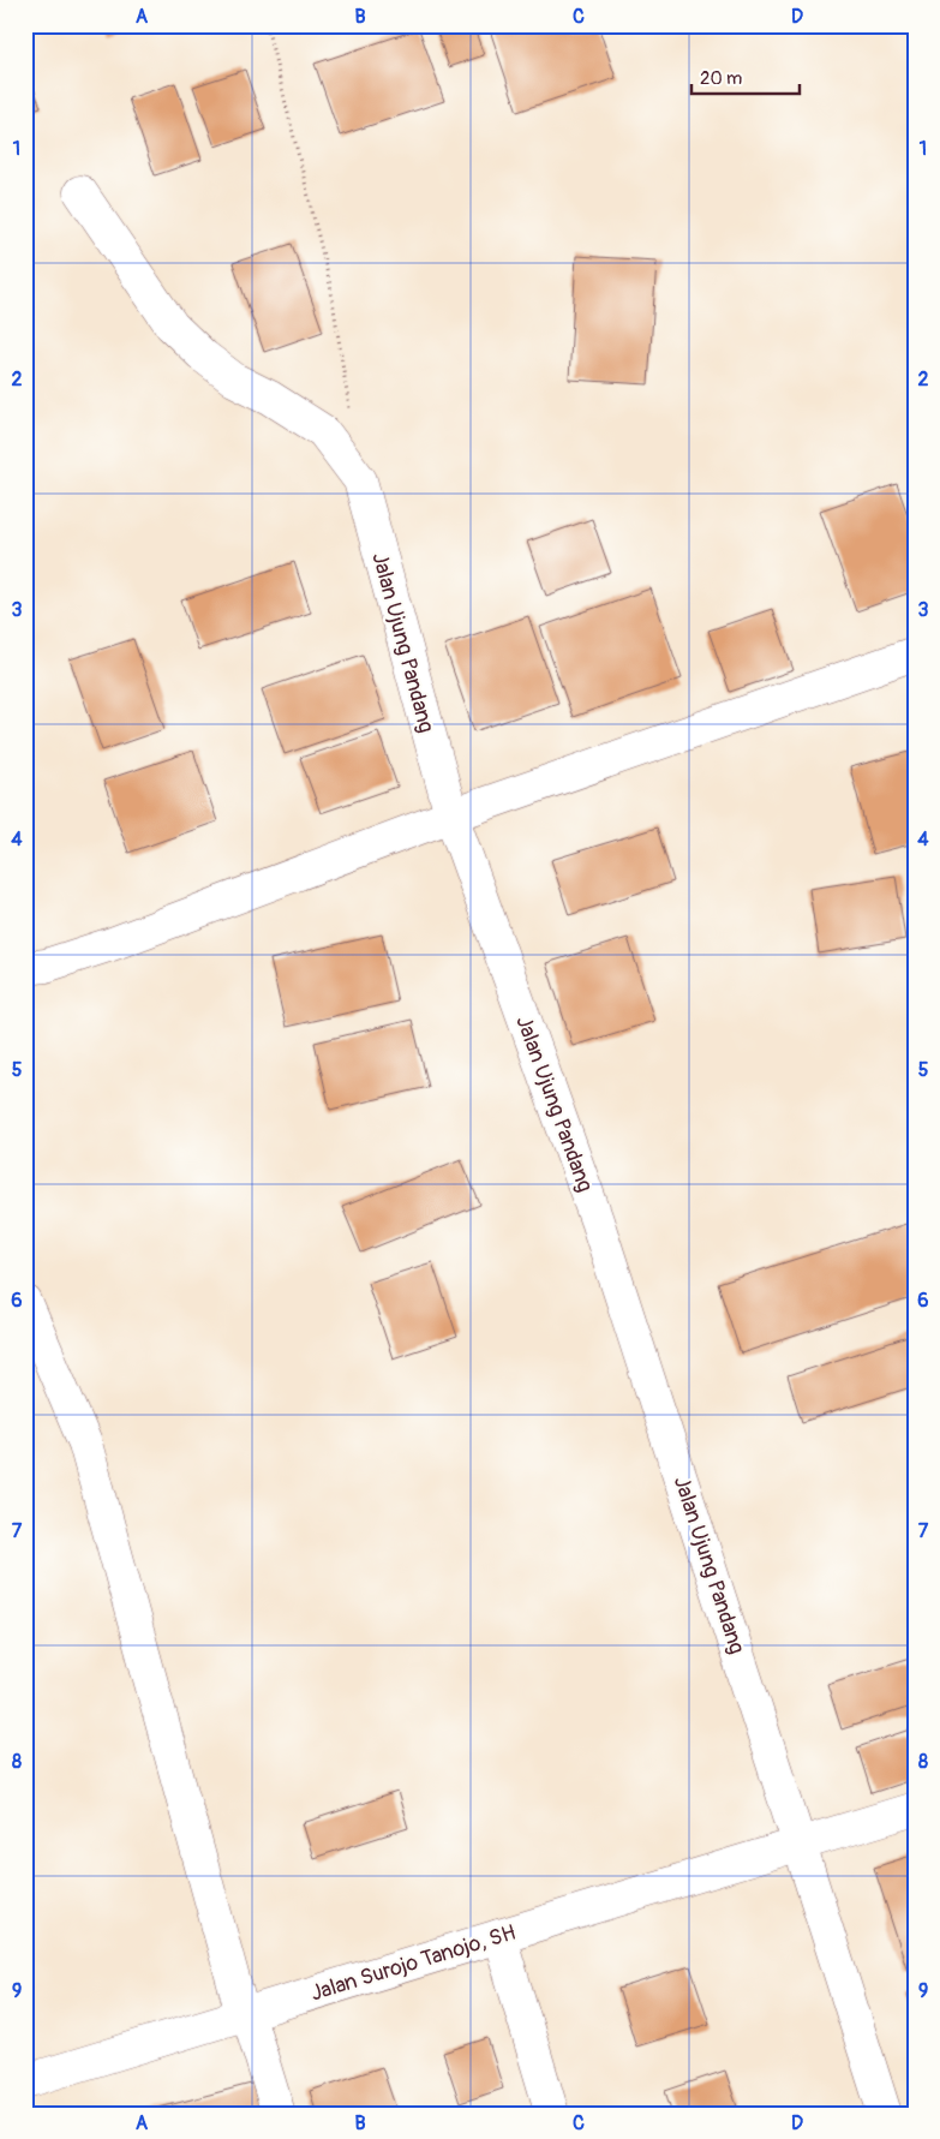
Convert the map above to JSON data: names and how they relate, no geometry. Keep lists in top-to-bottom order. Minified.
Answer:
{"streets":{"street":["Jalan Ujung Pandang","Jalan Surojo Tanojo, SH"]},"crossings":[["Jalan Ujung Pandang","Jalan Surojo Tanojo, SH"]],"scale_bar":"20 m","grid":{"columns":["A","B","C","D"],"rows":["1","2","3","4","5","6","7","8","9"]}}
